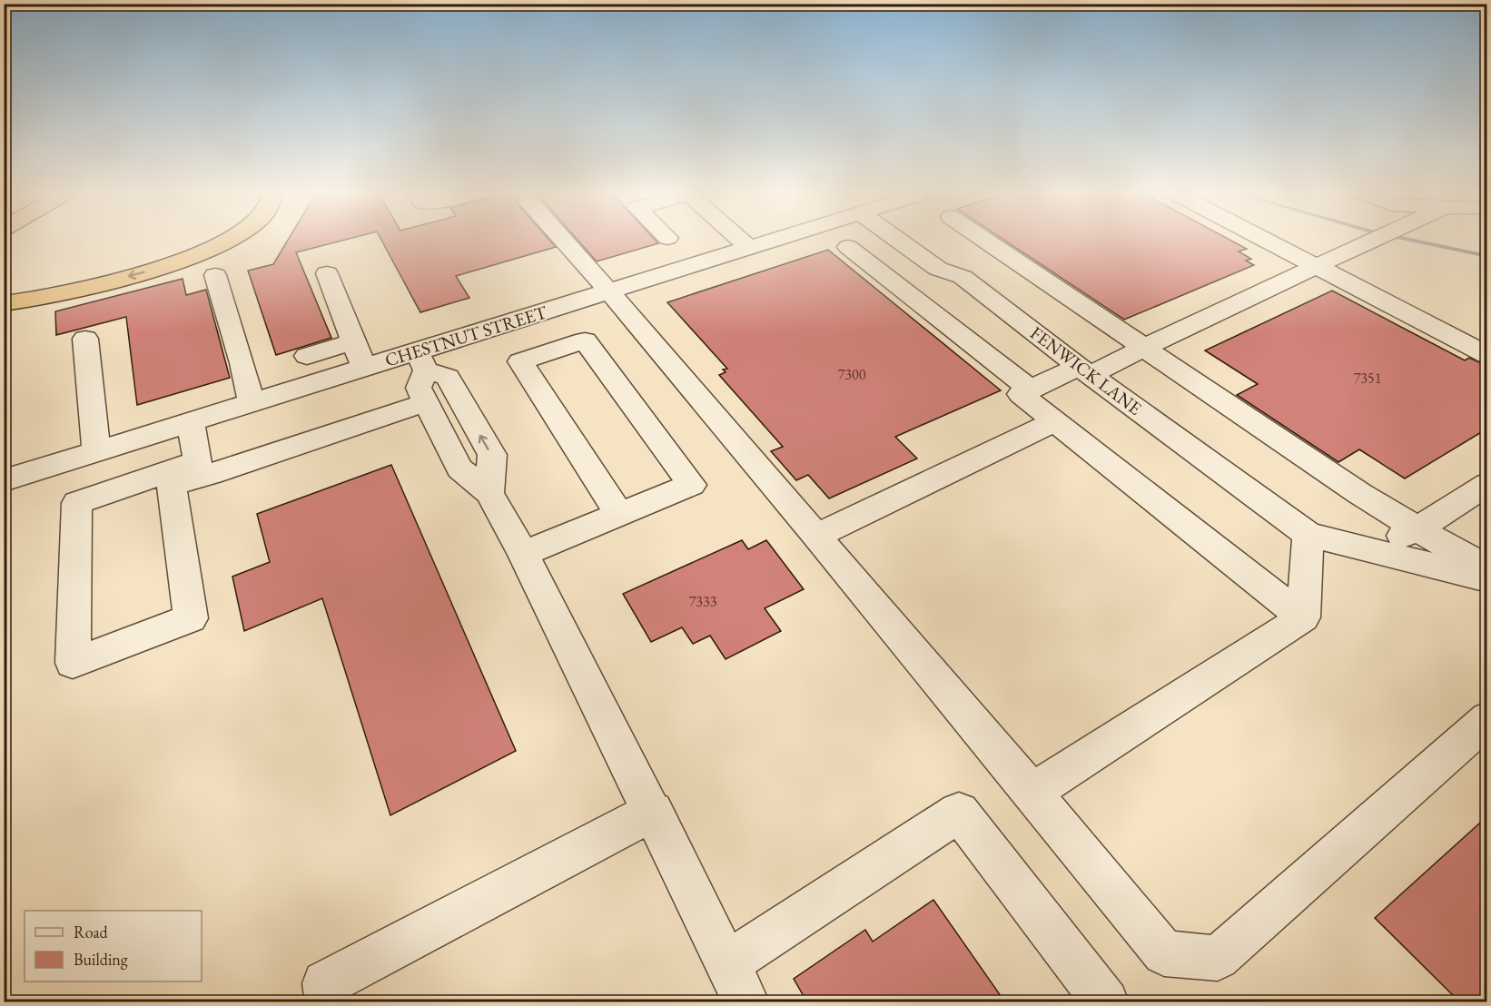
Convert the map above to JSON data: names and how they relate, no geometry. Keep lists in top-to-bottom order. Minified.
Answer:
{"streets":{"street":["CHESTNUT STREET","FENWICK LANE"]},"house_numbers":["7300","7351","7333"],"legend":["Road","Building"]}
